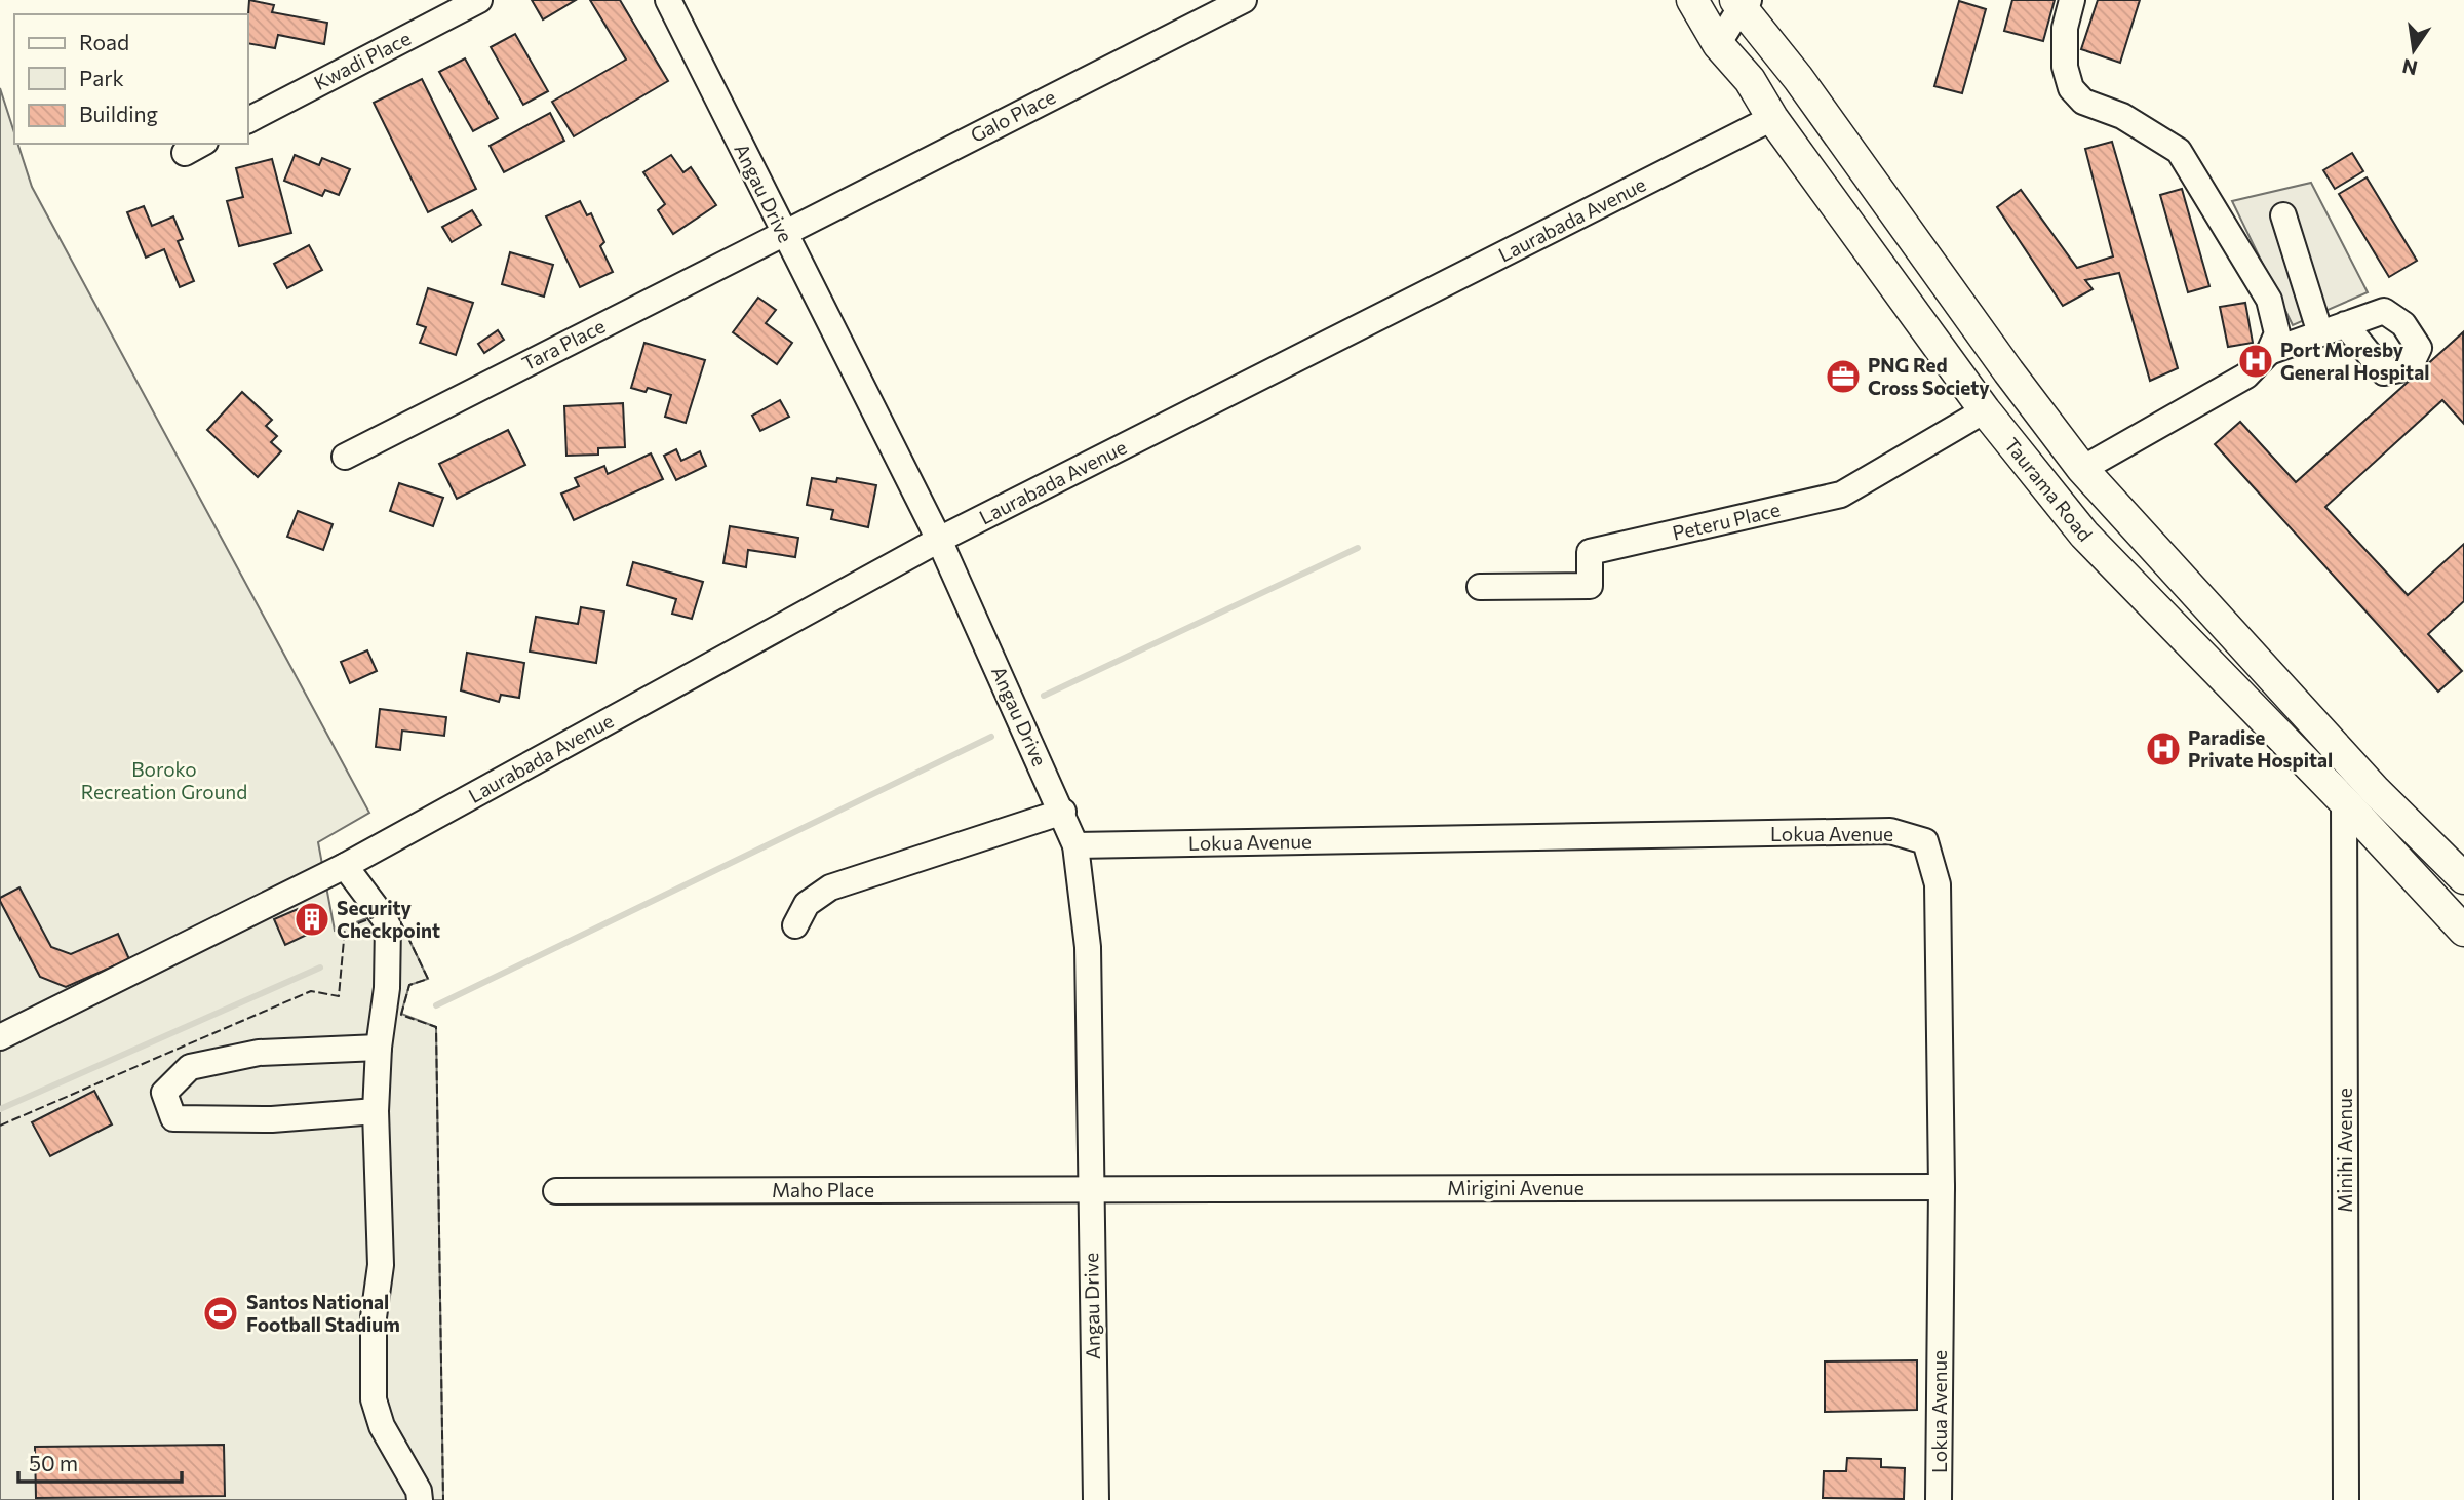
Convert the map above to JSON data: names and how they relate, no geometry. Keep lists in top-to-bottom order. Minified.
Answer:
{"streets":{"main road":["Taurama Road"],"street":["Kwadi Place","Galo Place","Angau Drive","Laurabada Avenue","Tara Place","Peteru Place","Lokua Avenue","Minihi Avenue","Mirigini Avenue","Maho Place"]},"crossings":[["Galo Place","Angau Drive"],["Galo Place","Tara Place"],["Angau Drive","Laurabada Avenue"],["Angau Drive","Tara Place"],["Angau Drive","Lokua Avenue"],["Angau Drive","Mirigini Avenue"],["Angau Drive","Maho Place"],["Laurabada Avenue","Taurama Road"],["Taurama Road","Peteru Place"],["Taurama Road","Minihi Avenue"],["Lokua Avenue","Mirigini Avenue"],["Mirigini Avenue","Maho Place"]],"parks":["Boroko Recreation Ground"],"places":{"hospital":["Port Moresby General Hospital","Paradise Private Hospital"],"office":["PNG Red Cross Society"],"building":["Security Checkpoint"],"sports":["Santos National Football Stadium"]},"legend":["Road","Park","Building"],"scale_bar":"50 m","north":"bottom"}
